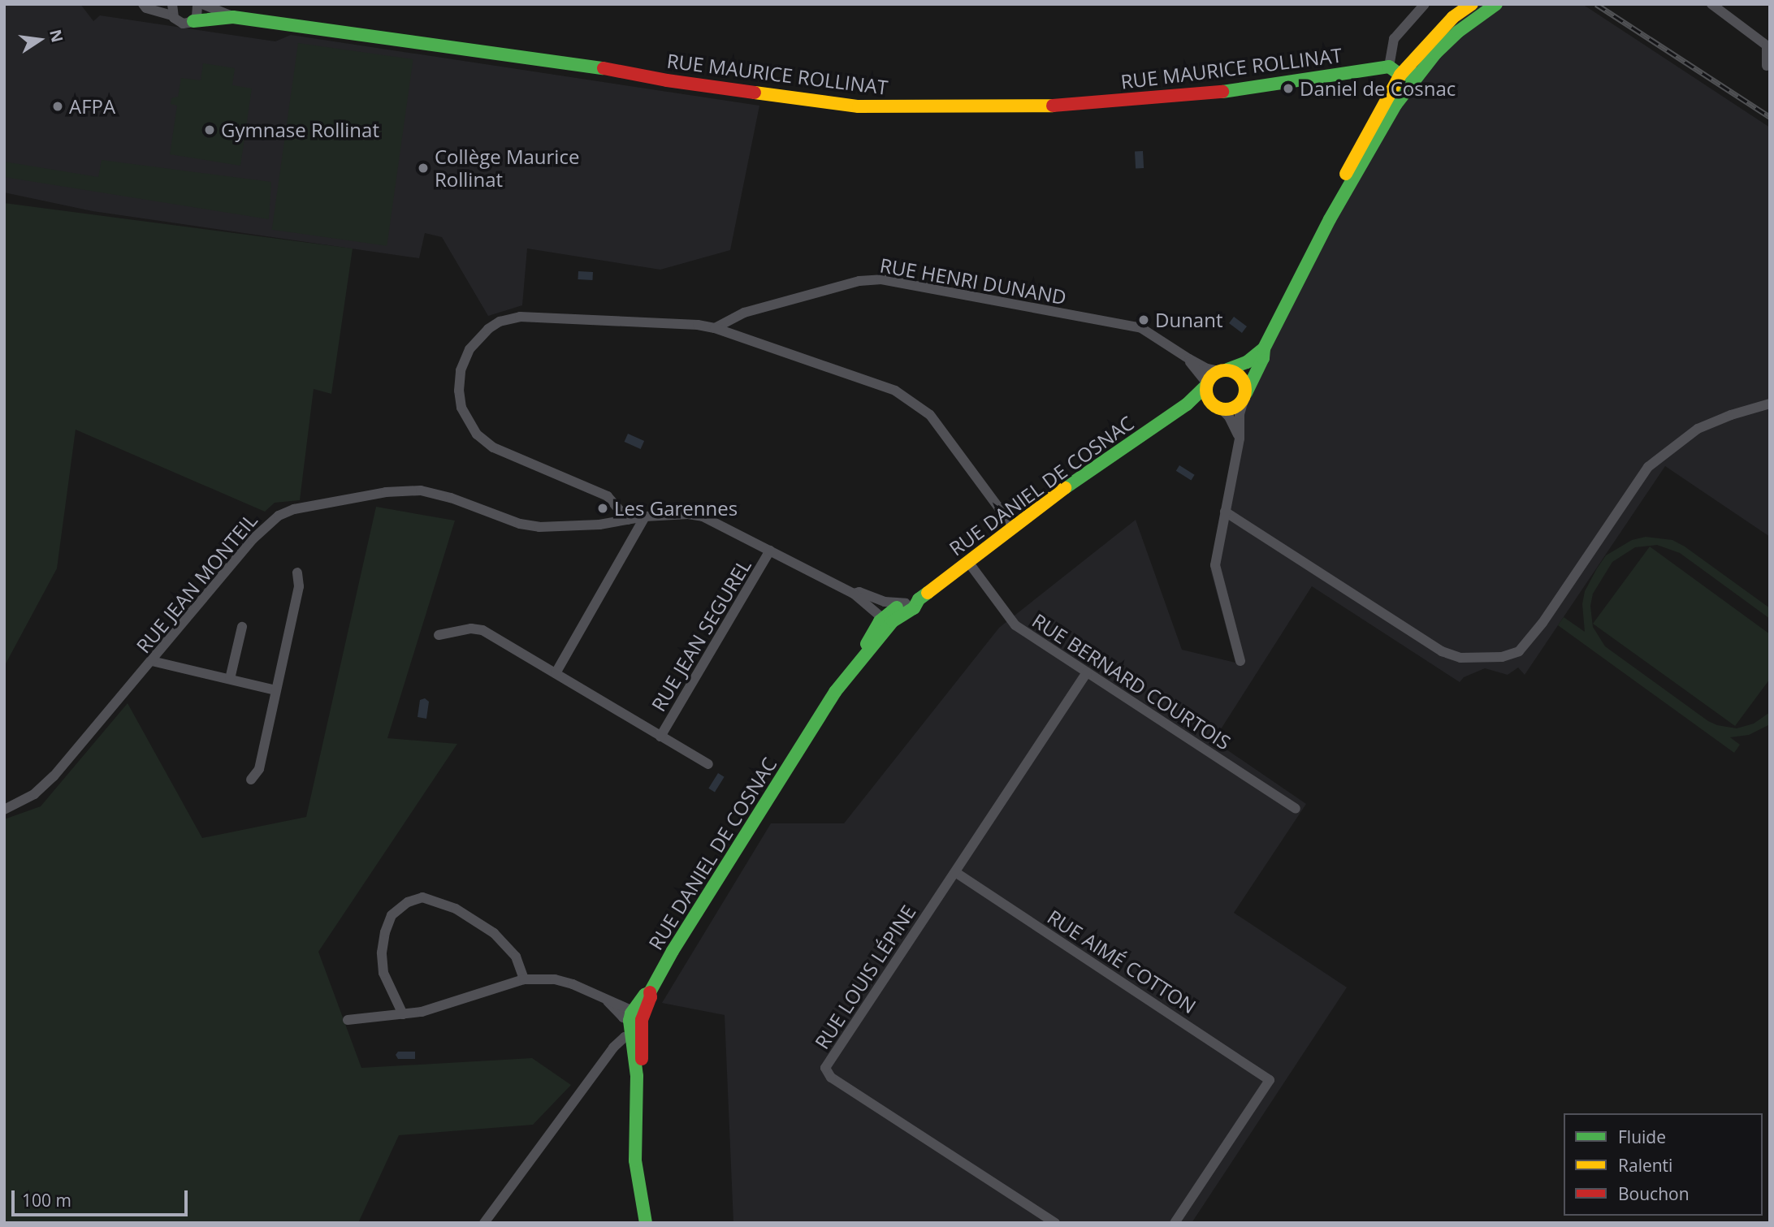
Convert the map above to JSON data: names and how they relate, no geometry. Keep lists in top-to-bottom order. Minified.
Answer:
{"streets":{"street":["RUE MAURICE ROLLINAT","RUE HENRI DUNAND","RUE DANIEL DE COSNAC","RUE JEAN MONTEIL","RUE JEAN SEGUREL","RUE BERNARD COURTOIS","RUE AIMÉ COTTON","RUE LOUIS LÉPINE"]},"crossings":[["RUE HENRI DUNAND","RUE DANIEL DE COSNAC"],["RUE DANIEL DE COSNAC","RUE JEAN MONTEIL"],["RUE DANIEL DE COSNAC","RUE BERNARD COURTOIS"],["RUE JEAN MONTEIL","RUE JEAN SEGUREL"],["RUE BERNARD COURTOIS","RUE LOUIS LÉPINE"],["RUE AIMÉ COTTON","RUE LOUIS LÉPINE"]],"places":["Daniel de Cosnac","AFPA","Gymnase Rollinat","Collège Maurice Rollinat","Dunant","Les Garennes"],"legend":["Fluide","Ralenti","Bouchon"],"scale_bar":"100 m","north":"right"}
